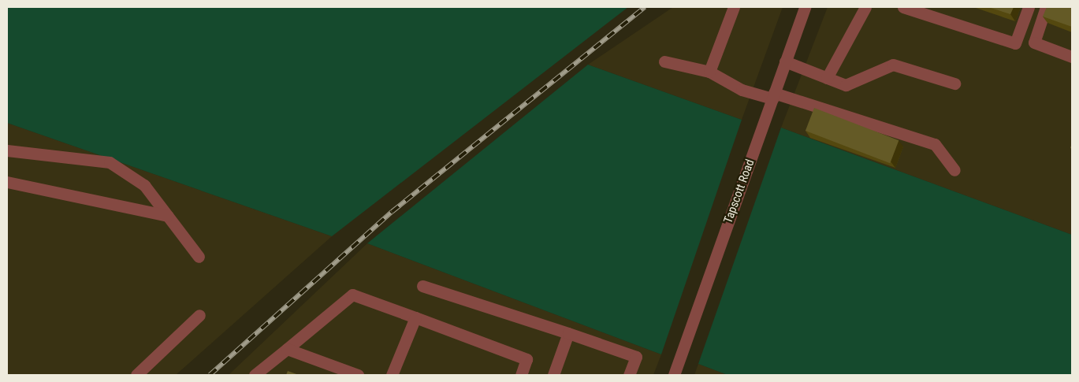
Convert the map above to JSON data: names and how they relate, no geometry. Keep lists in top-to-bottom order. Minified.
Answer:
{"streets":{"street":["Tapscott Road"]}}
